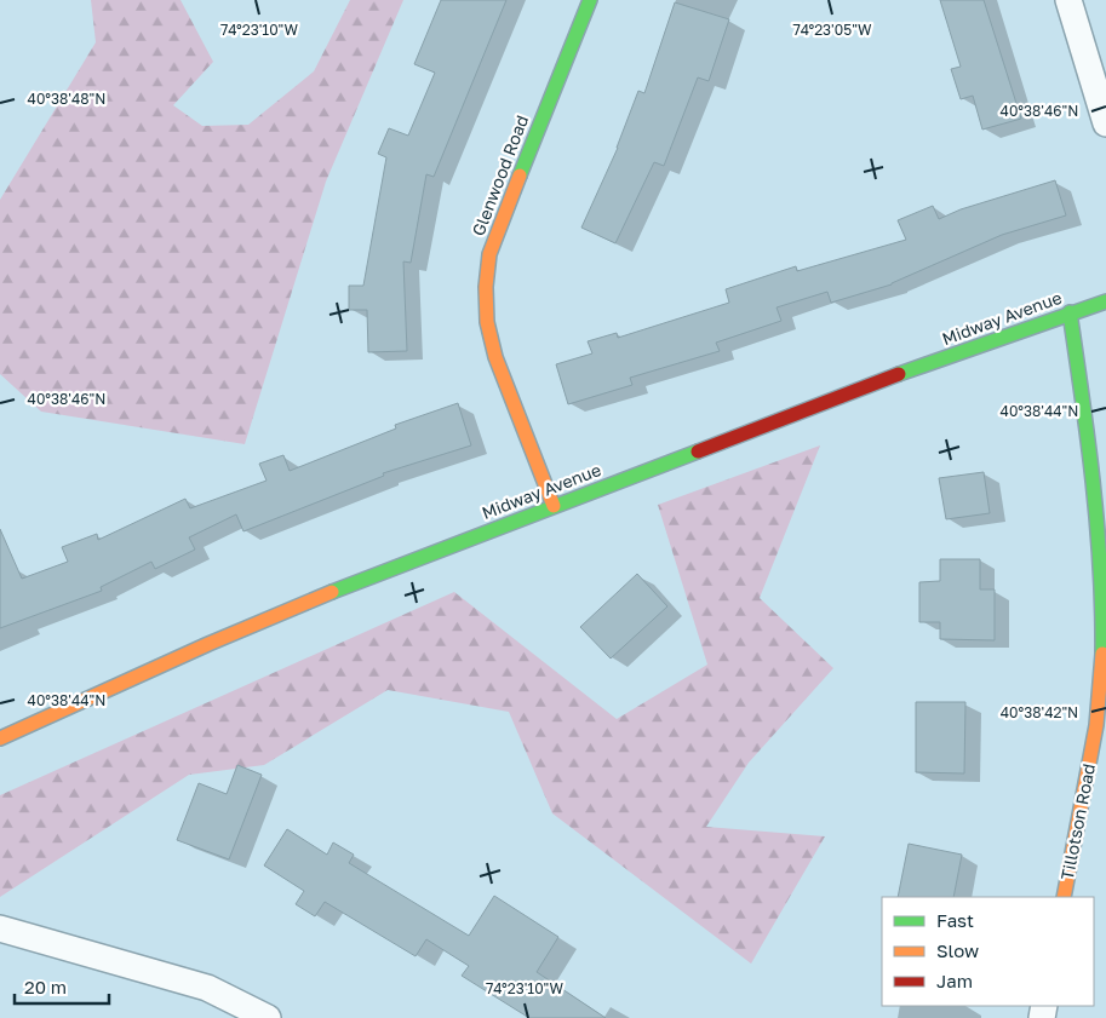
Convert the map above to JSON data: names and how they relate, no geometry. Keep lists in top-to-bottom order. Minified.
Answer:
{"streets":{"main road":["Glenwood Road","Midway Avenue","Tillotson Road"]},"crossings":[["Glenwood Road","Midway Avenue"],["Midway Avenue","Tillotson Road"]],"legend":["Fast","Slow","Jam"],"scale_bar":"20 m","coordinates":["74°23'10\"W","74°23'05\"W","40°38'48\"N","40°38'46\"N","40°38'44\"N","40°38'42\"N"]}
